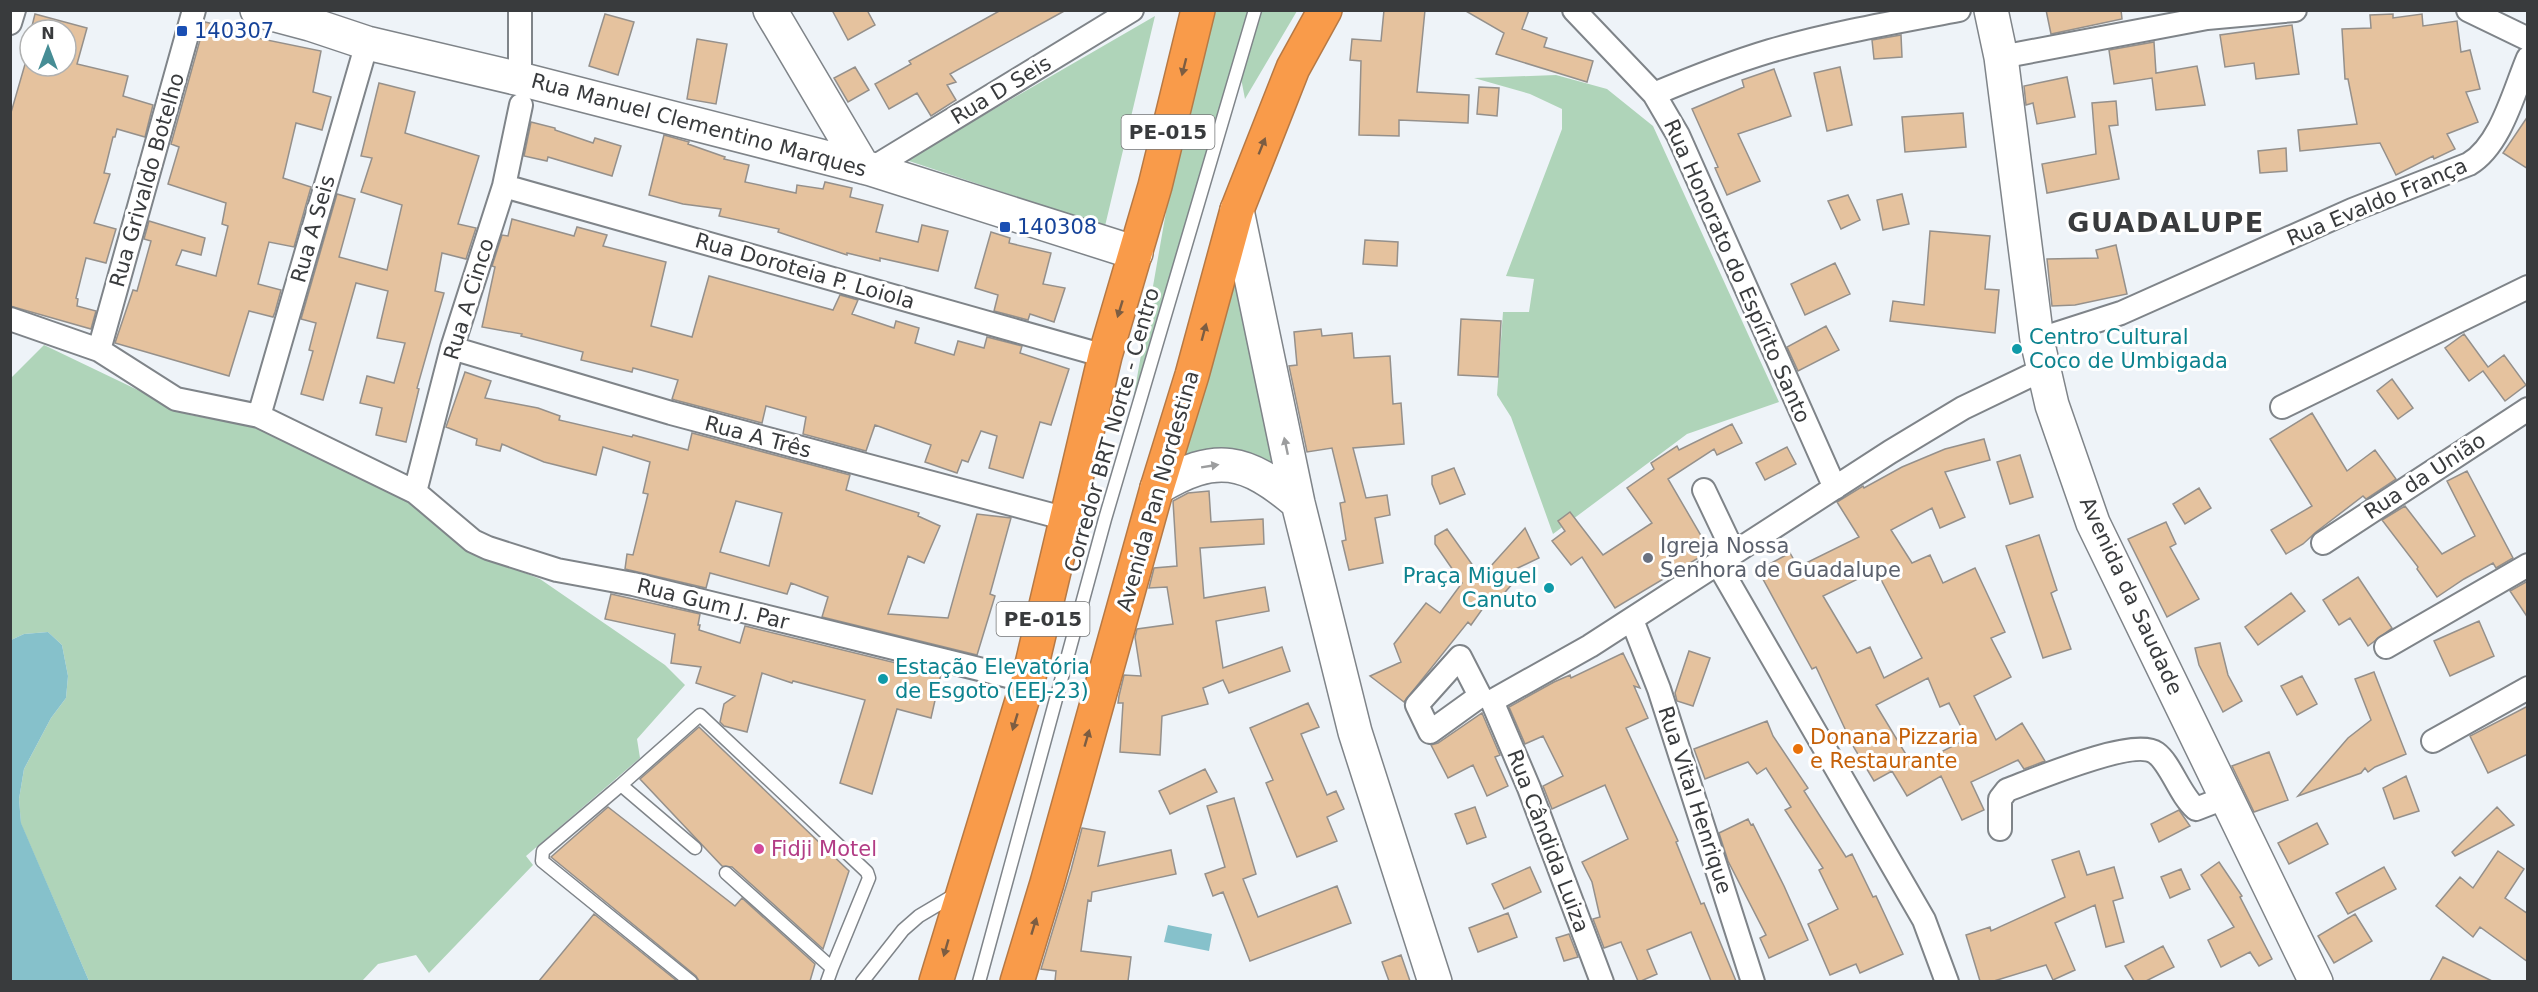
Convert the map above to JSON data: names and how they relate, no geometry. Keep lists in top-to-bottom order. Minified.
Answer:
{"streets":{"highway":["PE-015","Avenida Pan Nordestina"],"street":["Rua D Seis","Rua Manuel Clementino Marques","Rua Grivaldo Botelho","Rua Evaldo França","Rua A Seis","Rua Doroteia P. Loiola","Rua Honorato do Espírito Santo","Rua A Cinco","Rua A Três","Rua da União","Avenida da Saudade","Rua Gum J. Par","Rua Vital Henrique","Rua Cândida Luiza"],"lane":["Corredor BRT Norte - Centro"]},"crossings":[["Rua D Seis","Rua Manuel Clementino Marques"],["Rua Manuel Clementino Marques","PE-015"],["Rua Manuel Clementino Marques","Rua A Seis"],["Rua Manuel Clementino Marques","Rua A Cinco"],["PE-015","Rua Doroteia P. Loiola"],["PE-015","Rua A Três"],["PE-015","Rua Gum J. Par"],["Rua Grivaldo Botelho","Rua Gum J. Par"],["Rua Evaldo França","Rua Honorato do Espírito Santo"],["Rua Evaldo França","Avenida da Saudade"],["Rua Evaldo França","Rua Vital Henrique"],["Rua Evaldo França","Rua Cândida Luiza"],["Rua A Seis","Rua Gum J. Par"],["Rua Doroteia P. Loiola","Rua A Cinco"],["Rua A Cinco","Rua A Três"],["Rua A Cinco","Rua Gum J. Par"]],"districts":["GUADALUPE"],"places":{"transit":["140307","140308"],"other":["Centro Cultural Coco de Umbigada","Igreja Nossa Senhora de Guadalupe","Praça Miguel Canuto","Estação Elevatória de Esgoto (EEJ-23)","Donana Pizzaria e Restaurante","Fidji Motel"]},"north":"top"}
